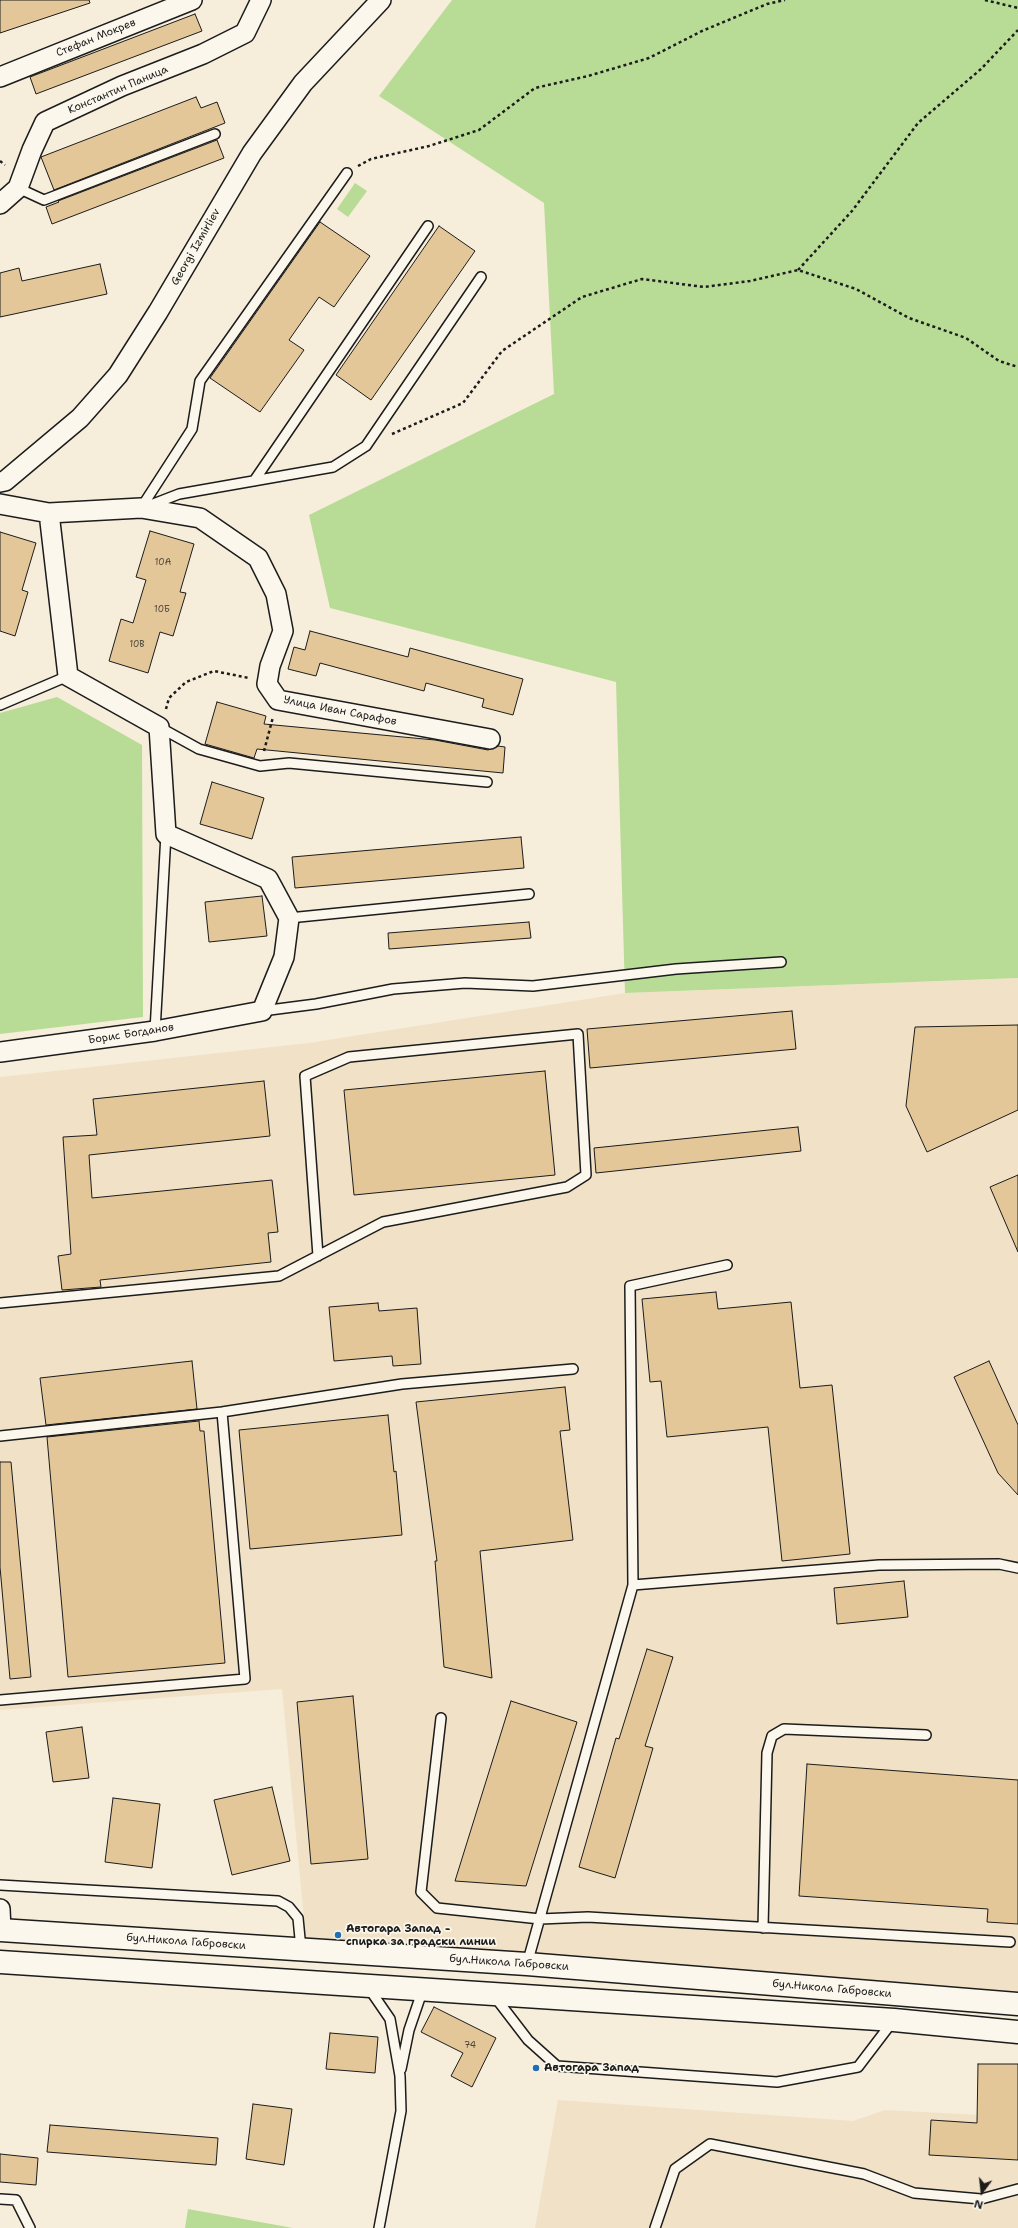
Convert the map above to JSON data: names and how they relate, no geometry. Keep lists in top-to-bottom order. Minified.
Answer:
{"streets":{"street":["Стефан Мокрев","Константин Паница","Georgi Izmirliev","Улица Иван Сарафов","Борис Богданов","бул.Никола Габровски"]},"places":["Автогара Запад - спирка за градски линии","Автогара Запад"],"house_numbers":["10А","10Б","10В","74"],"north":"bottom"}
